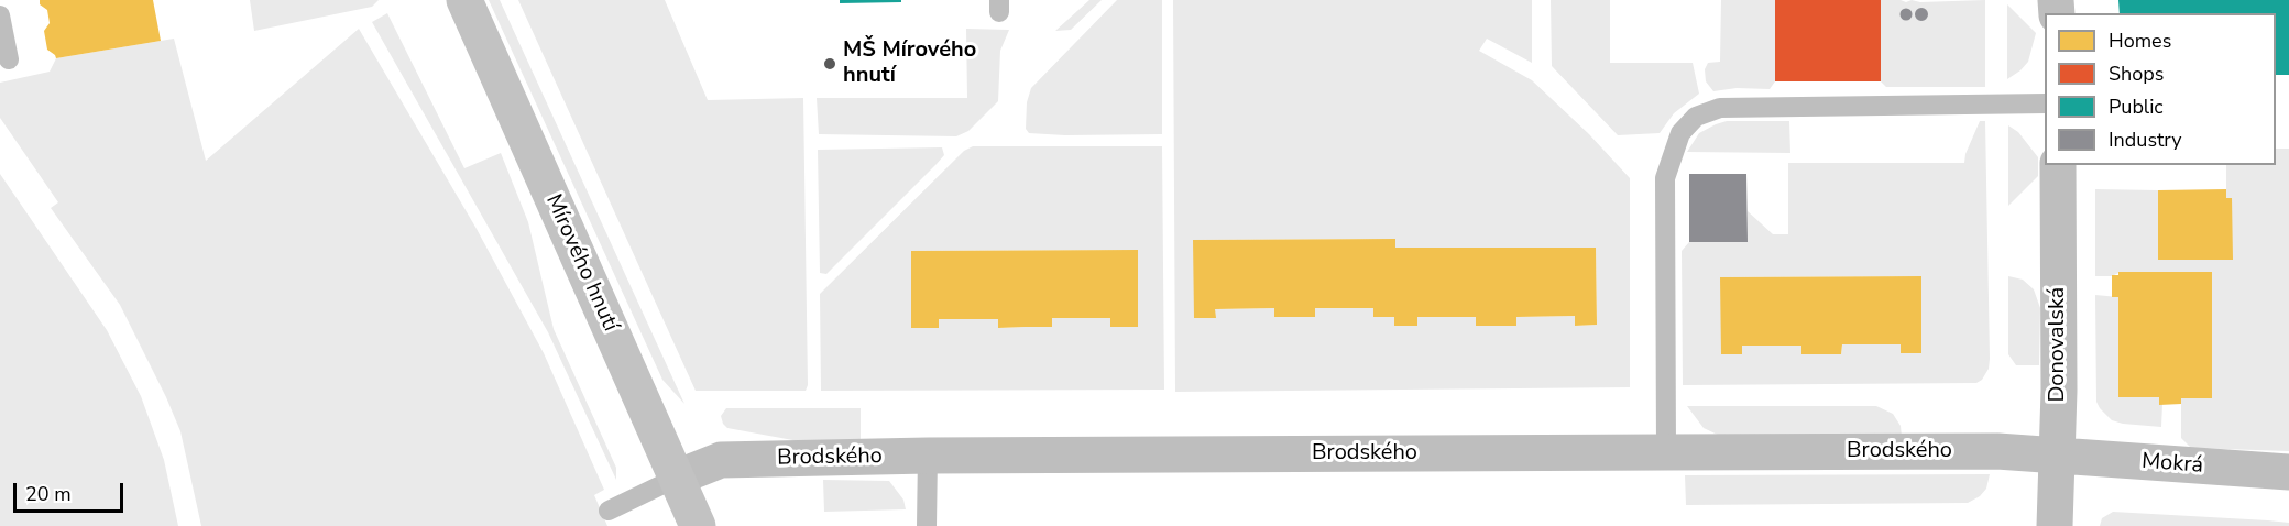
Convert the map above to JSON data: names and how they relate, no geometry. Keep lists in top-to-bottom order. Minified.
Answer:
{"streets":{"main road":["Mírového hnutí"],"street":["Donovalská","Brodského","Mokrá"]},"crossings":[["Mírového hnutí","Brodského"],["Donovalská","Brodského"],["Donovalská","Mokrá"],["Brodského","Mokrá"]],"places":["MŠ Mírového hnutí"],"legend":["Homes","Shops","Public","Industry"],"scale_bar":"20 m"}
